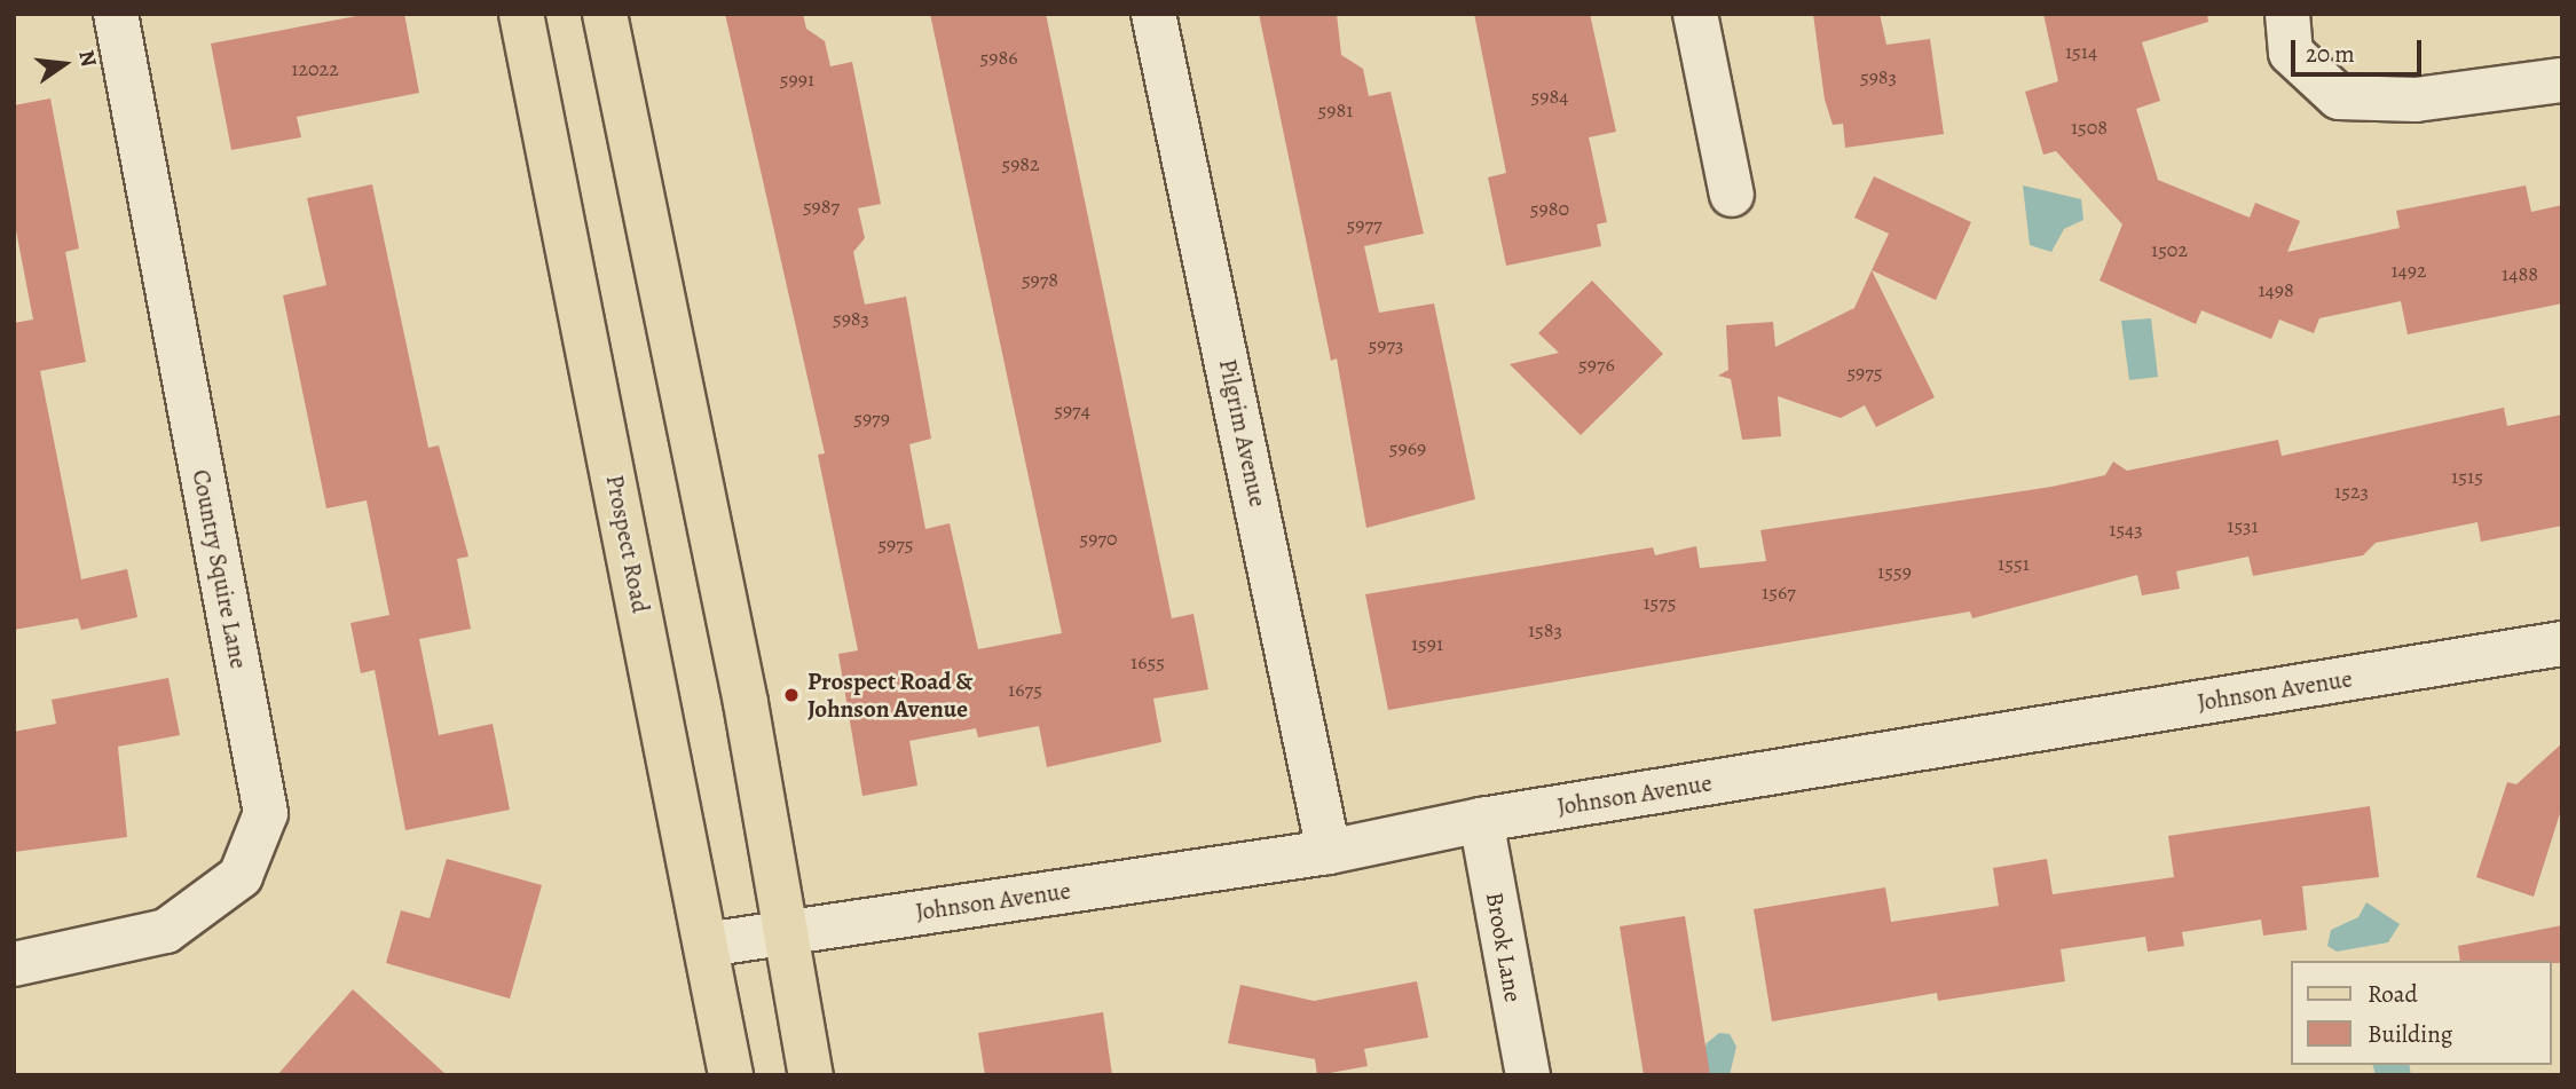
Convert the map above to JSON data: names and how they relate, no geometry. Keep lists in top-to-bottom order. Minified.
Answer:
{"streets":{"main road":["Prospect Road"],"street":["Pilgrim Avenue","Country Squire Lane","Johnson Avenue","Brook Lane"]},"crossings":[["Pilgrim Avenue","Johnson Avenue"],["Prospect Road","Johnson Avenue"],["Johnson Avenue","Brook Lane"]],"places":["Prospect Road & Johnson Avenue"],"house_numbers":["1514","5986","12022","5983","5991","5984","5981","1508","5982","5987","5980","5977","1502","1492","1488","5978","1498","5983","5973","5976","5975","5974","5979","5969","1515","1523","1531","1543","5970","5975","1551","1559","1567","1575","1583","1591","1655","1675"],"legend":["Road","Building"],"scale_bar":"20 m","north":"right"}
